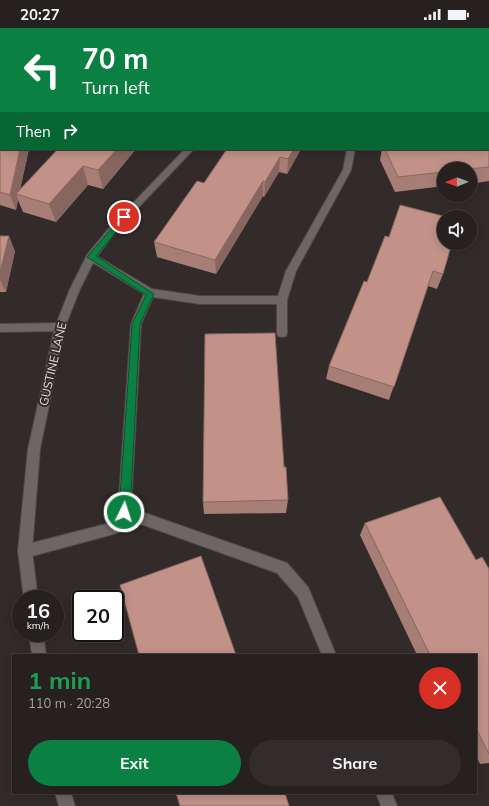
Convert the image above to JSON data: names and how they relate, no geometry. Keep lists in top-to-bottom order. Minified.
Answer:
{"streets":{"street":["GUSTINE LANE"]},"north":"left","page":{"status":"20:27","turn":["70 m","Turn left"],"then":"Then","speed":"16 km/h","limit":"20","heading":["1 min","110 m · 20:28"],"buttons":["Exit","Share"]}}
